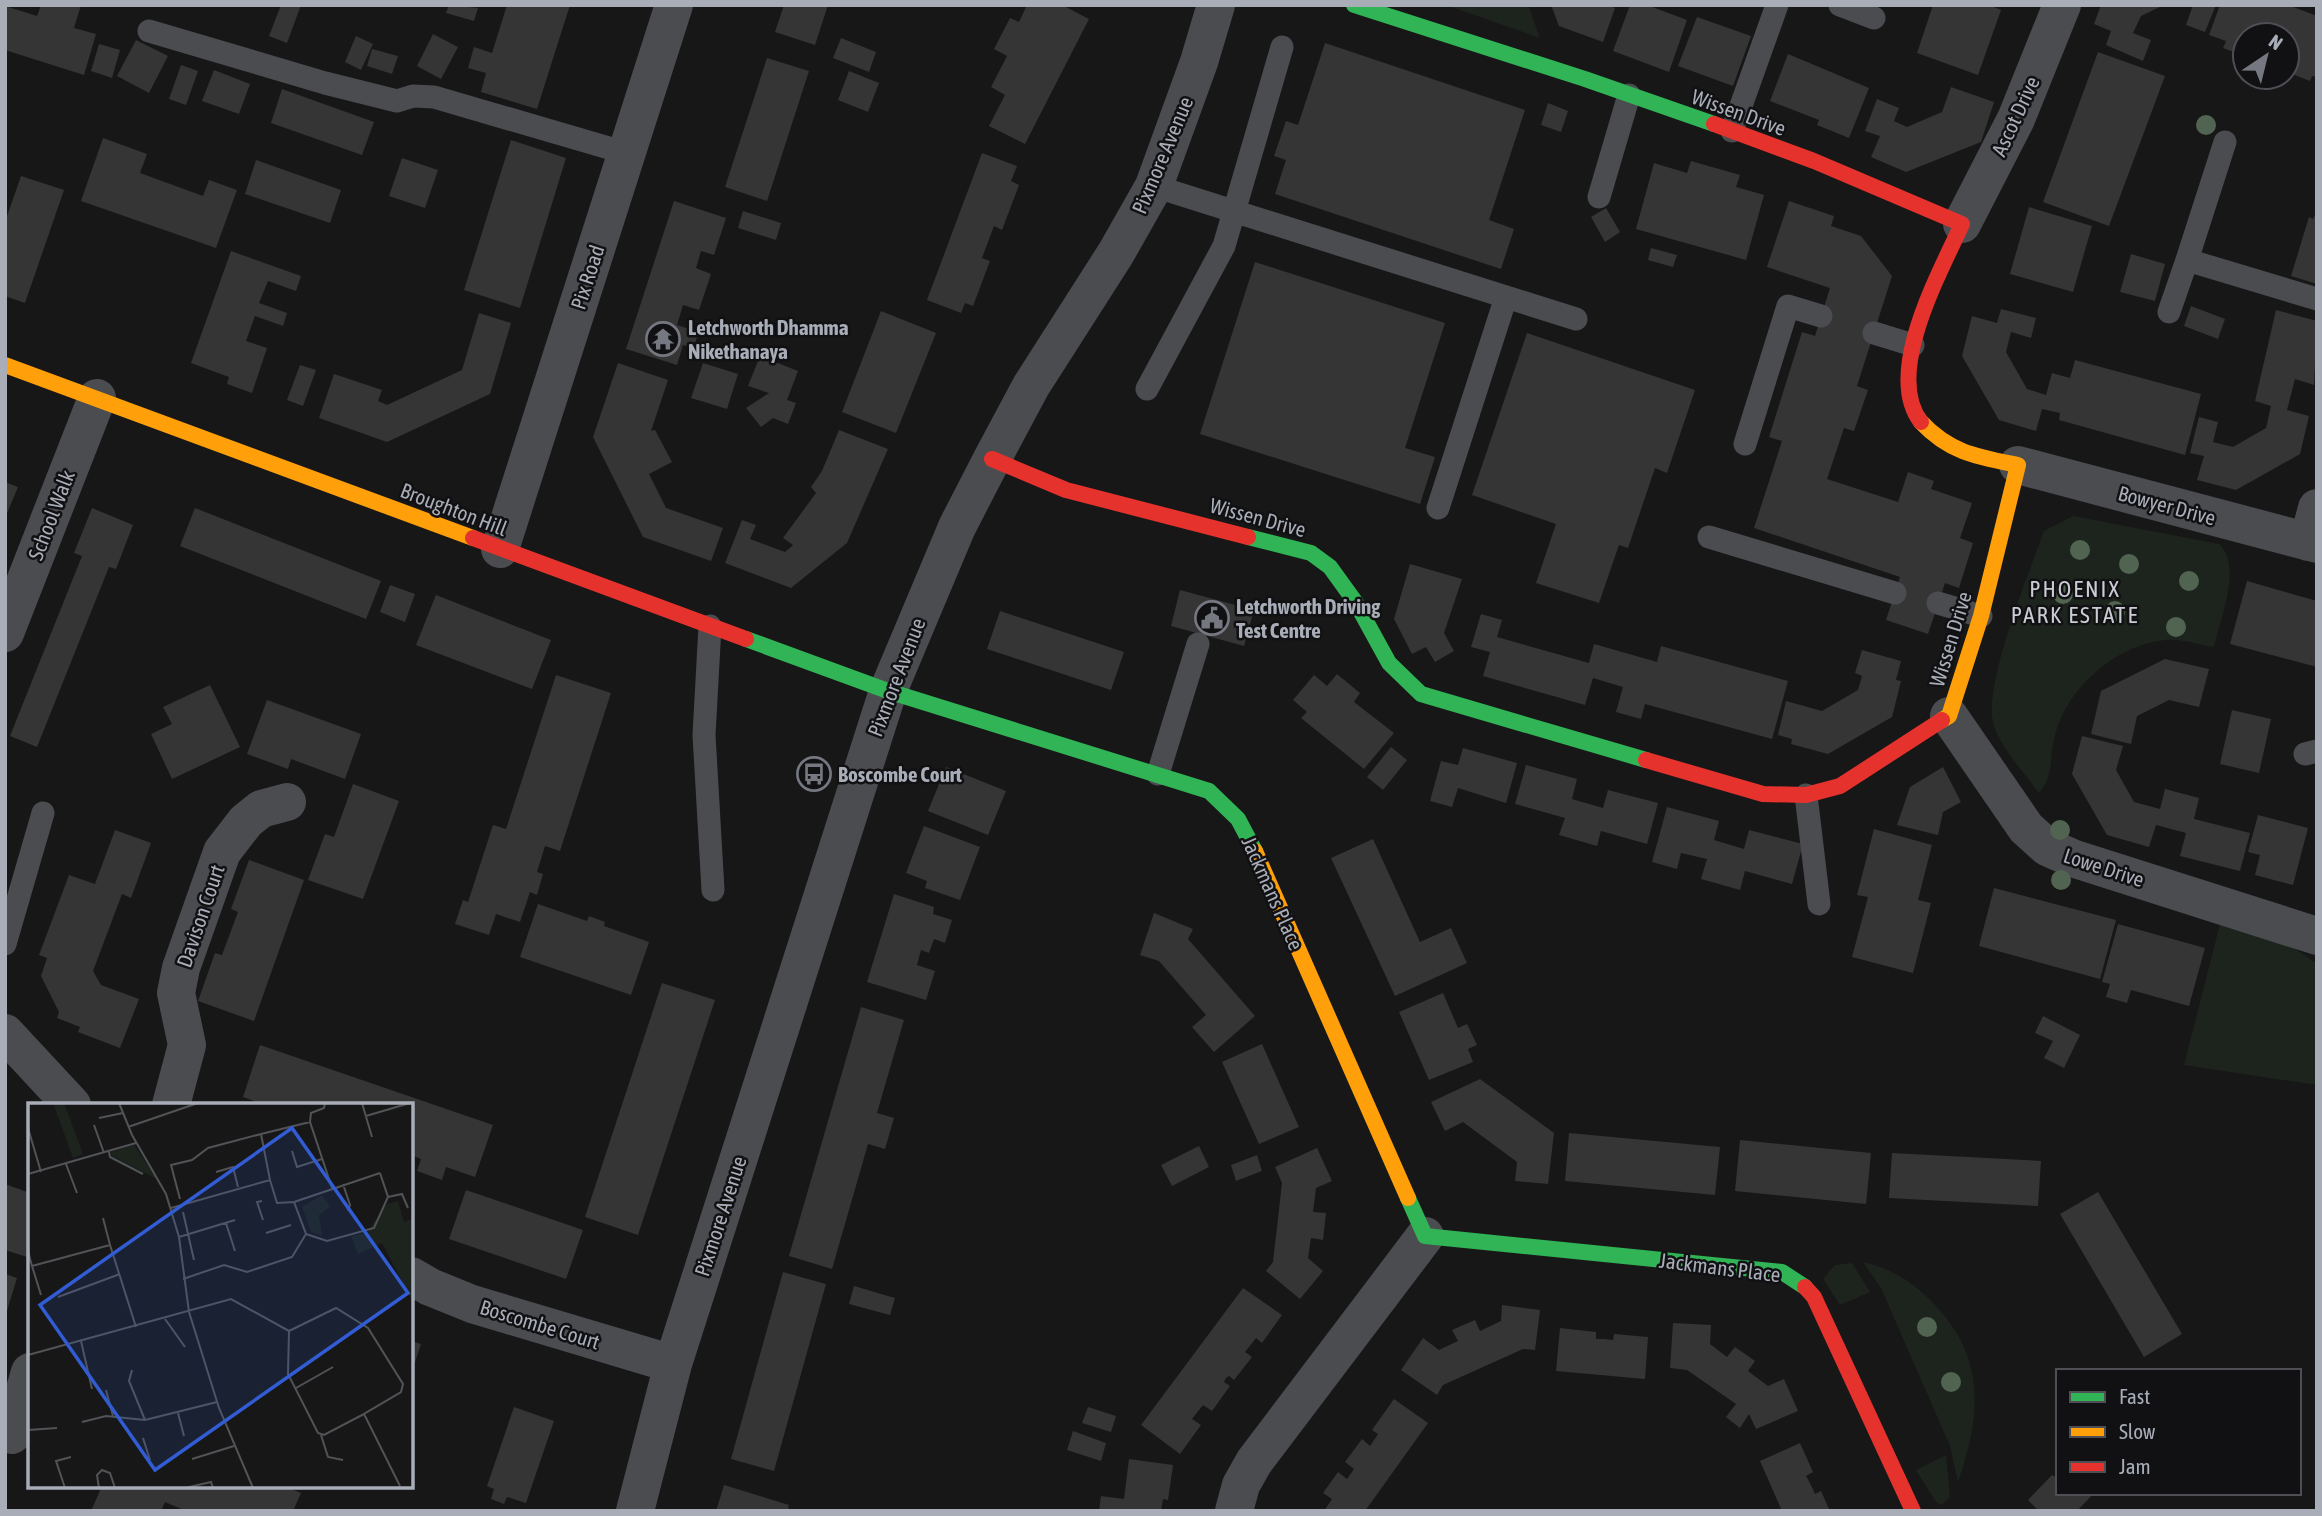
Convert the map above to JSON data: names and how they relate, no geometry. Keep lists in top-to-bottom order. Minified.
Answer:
{"streets":{"street":["Wissen Drive","Ascot Drive","Pixmore Avenue","Pix Road","Bowyer Drive","Broughton Hill","School Walk","Lowe Drive","Jackmans Place","Davison Court","Boscombe Court"]},"crossings":[["Wissen Drive","Ascot Drive"],["Wissen Drive","Pixmore Avenue"],["Wissen Drive","Bowyer Drive"],["Wissen Drive","Lowe Drive"],["Pixmore Avenue","Broughton Hill"],["Pixmore Avenue","Jackmans Place"],["Pixmore Avenue","Boscombe Court"],["Pix Road","Broughton Hill"],["Broughton Hill","School Walk"],["Broughton Hill","Jackmans Place"]],"districts":["PHOENIX PARK ESTATE"],"places":{"temple":["Letchworth Dhamma Nikethanaya"],"public building":["Letchworth Driving Test Centre"],"bus stop":["Boscombe Court"]},"legend":["Fast","Slow","Jam"],"north":"top right"}
